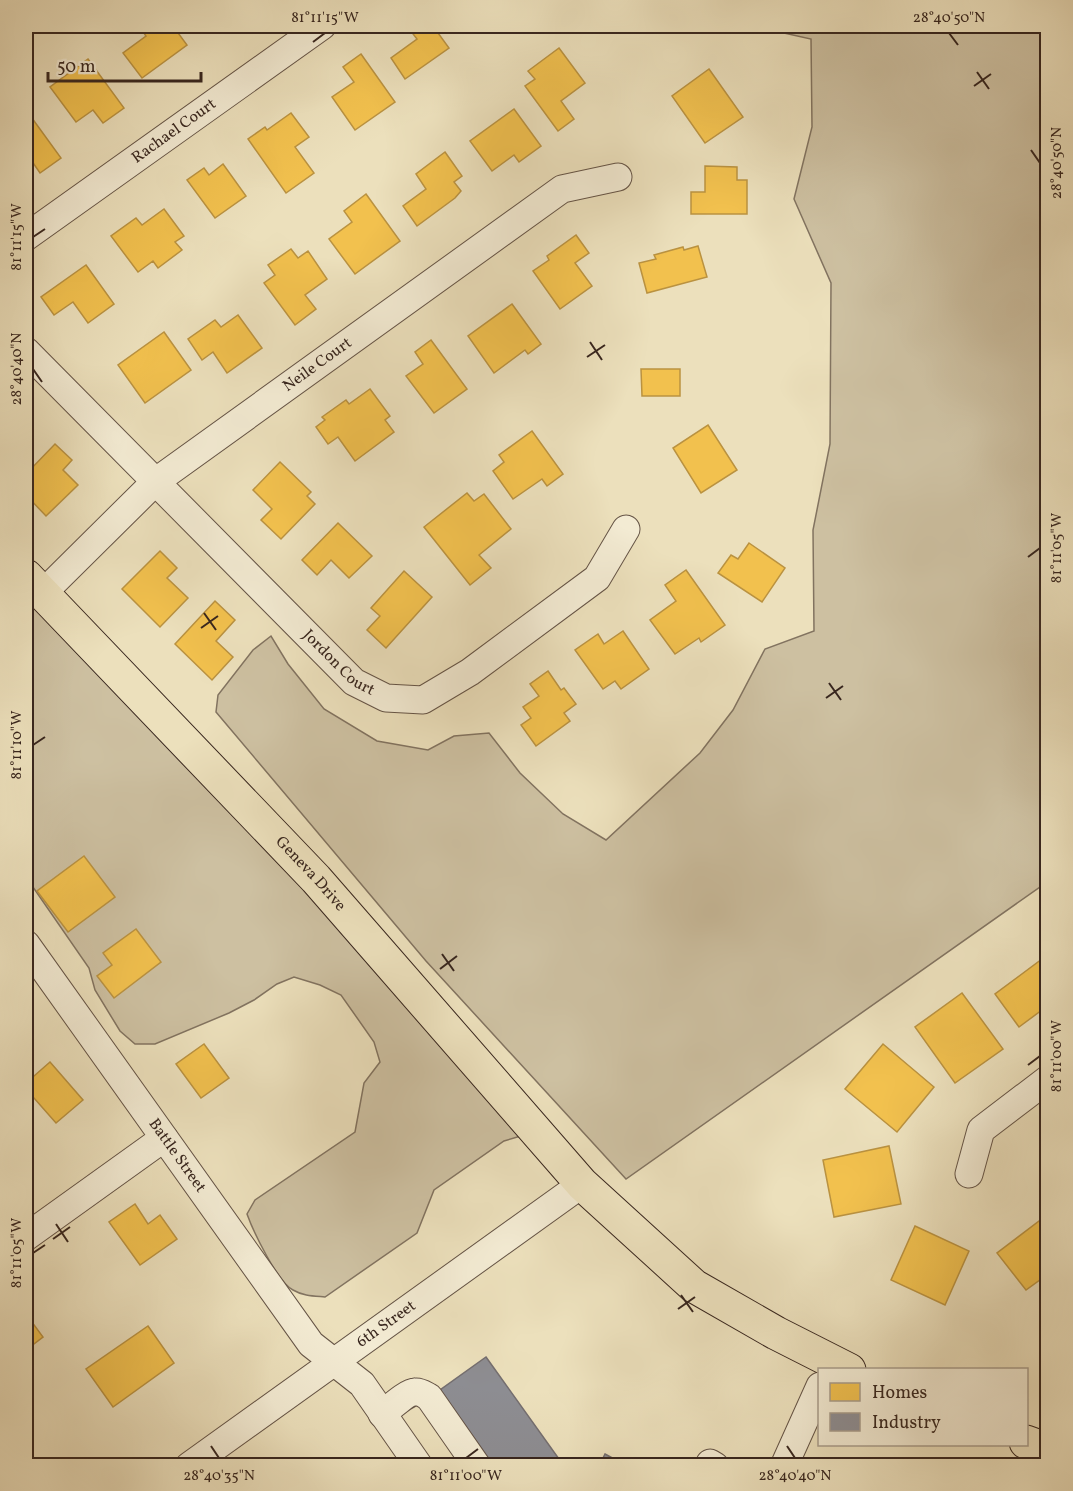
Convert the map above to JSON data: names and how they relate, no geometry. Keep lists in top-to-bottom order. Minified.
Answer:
{"streets":{"main road":["Geneva Drive"],"street":["Rachael Court","Neile Court","Jordon Court","Battle Street","6th Street"]},"crossings":[["Neile Court","Jordon Court"],["Neile Court","Geneva Drive"],["Geneva Drive","6th Street"],["Battle Street","6th Street"]],"legend":["Homes","Industry"],"scale_bar":"50 m","coordinates":["81°11'15\"W","28°40'50\"N","28°40'40\"N","81°11'05\"W","81°11'10\"W","81°11'00\"W","28°40'35\"N"]}
